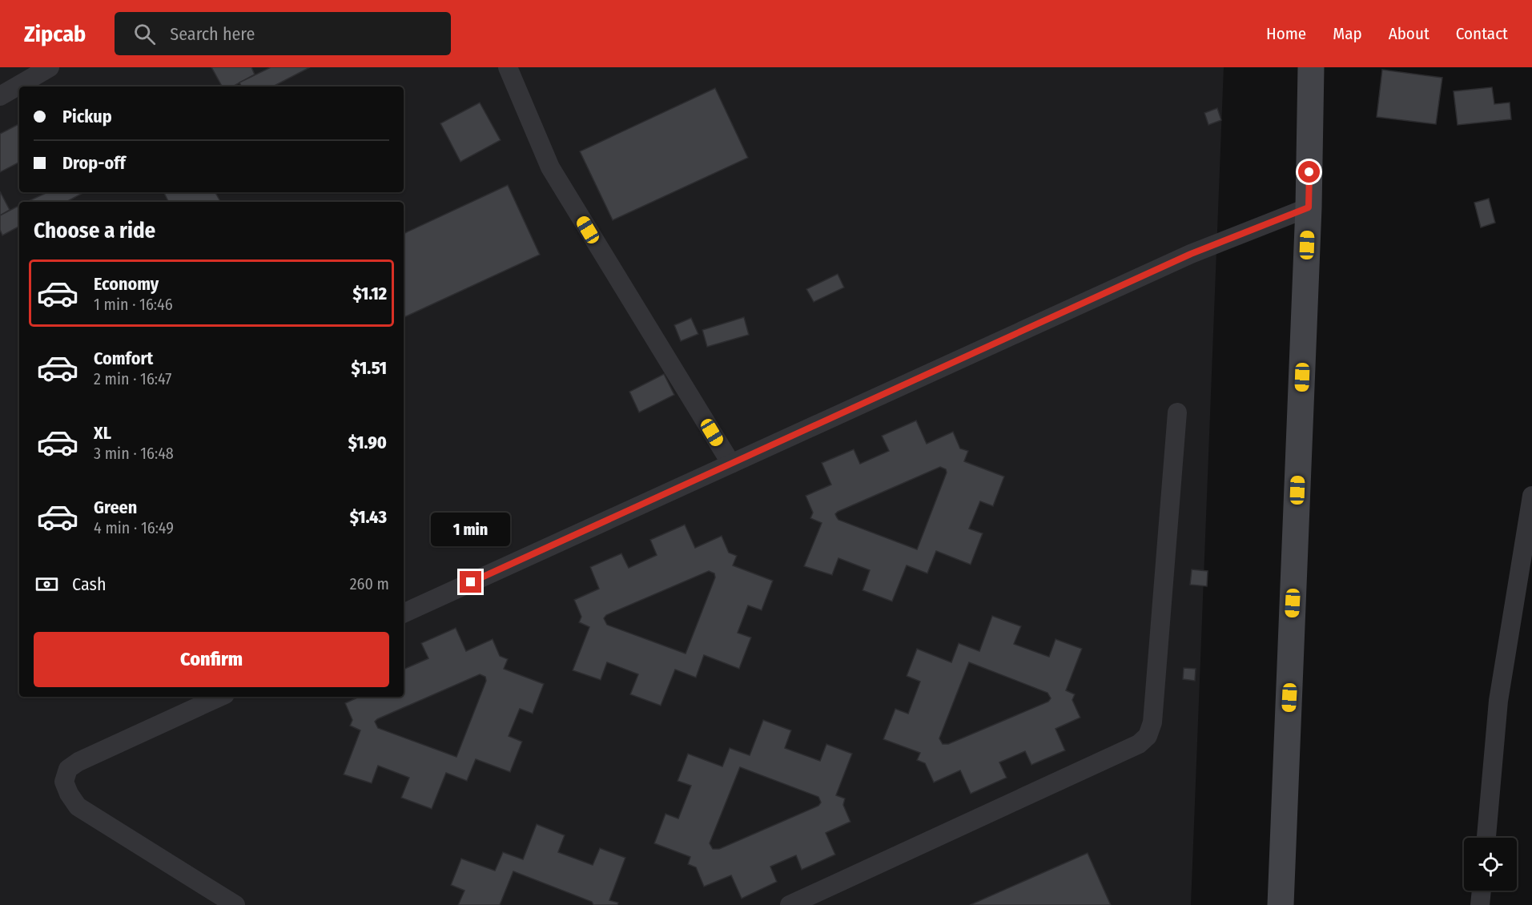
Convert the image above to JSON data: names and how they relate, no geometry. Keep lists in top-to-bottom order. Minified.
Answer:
{"page":{"header":"Zipcab","search":"Search here","nav":["Home","Map","About","Contact"],"banner":["Pickup","Drop-off"],"heading":"Choose a ride","list":[{"name":"Economy","note":"1 min · 16:46","value":"$1.12"},{"name":"Comfort","note":"2 min · 16:47","value":"$1.51"},{"name":"XL","note":"3 min · 16:48","value":"$1.90"},{"name":"Green","note":"4 min · 16:49","value":"$1.43"}],"bubble":"1 min","pay":["Cash","260 m"],"buttons":"Confirm"}}
